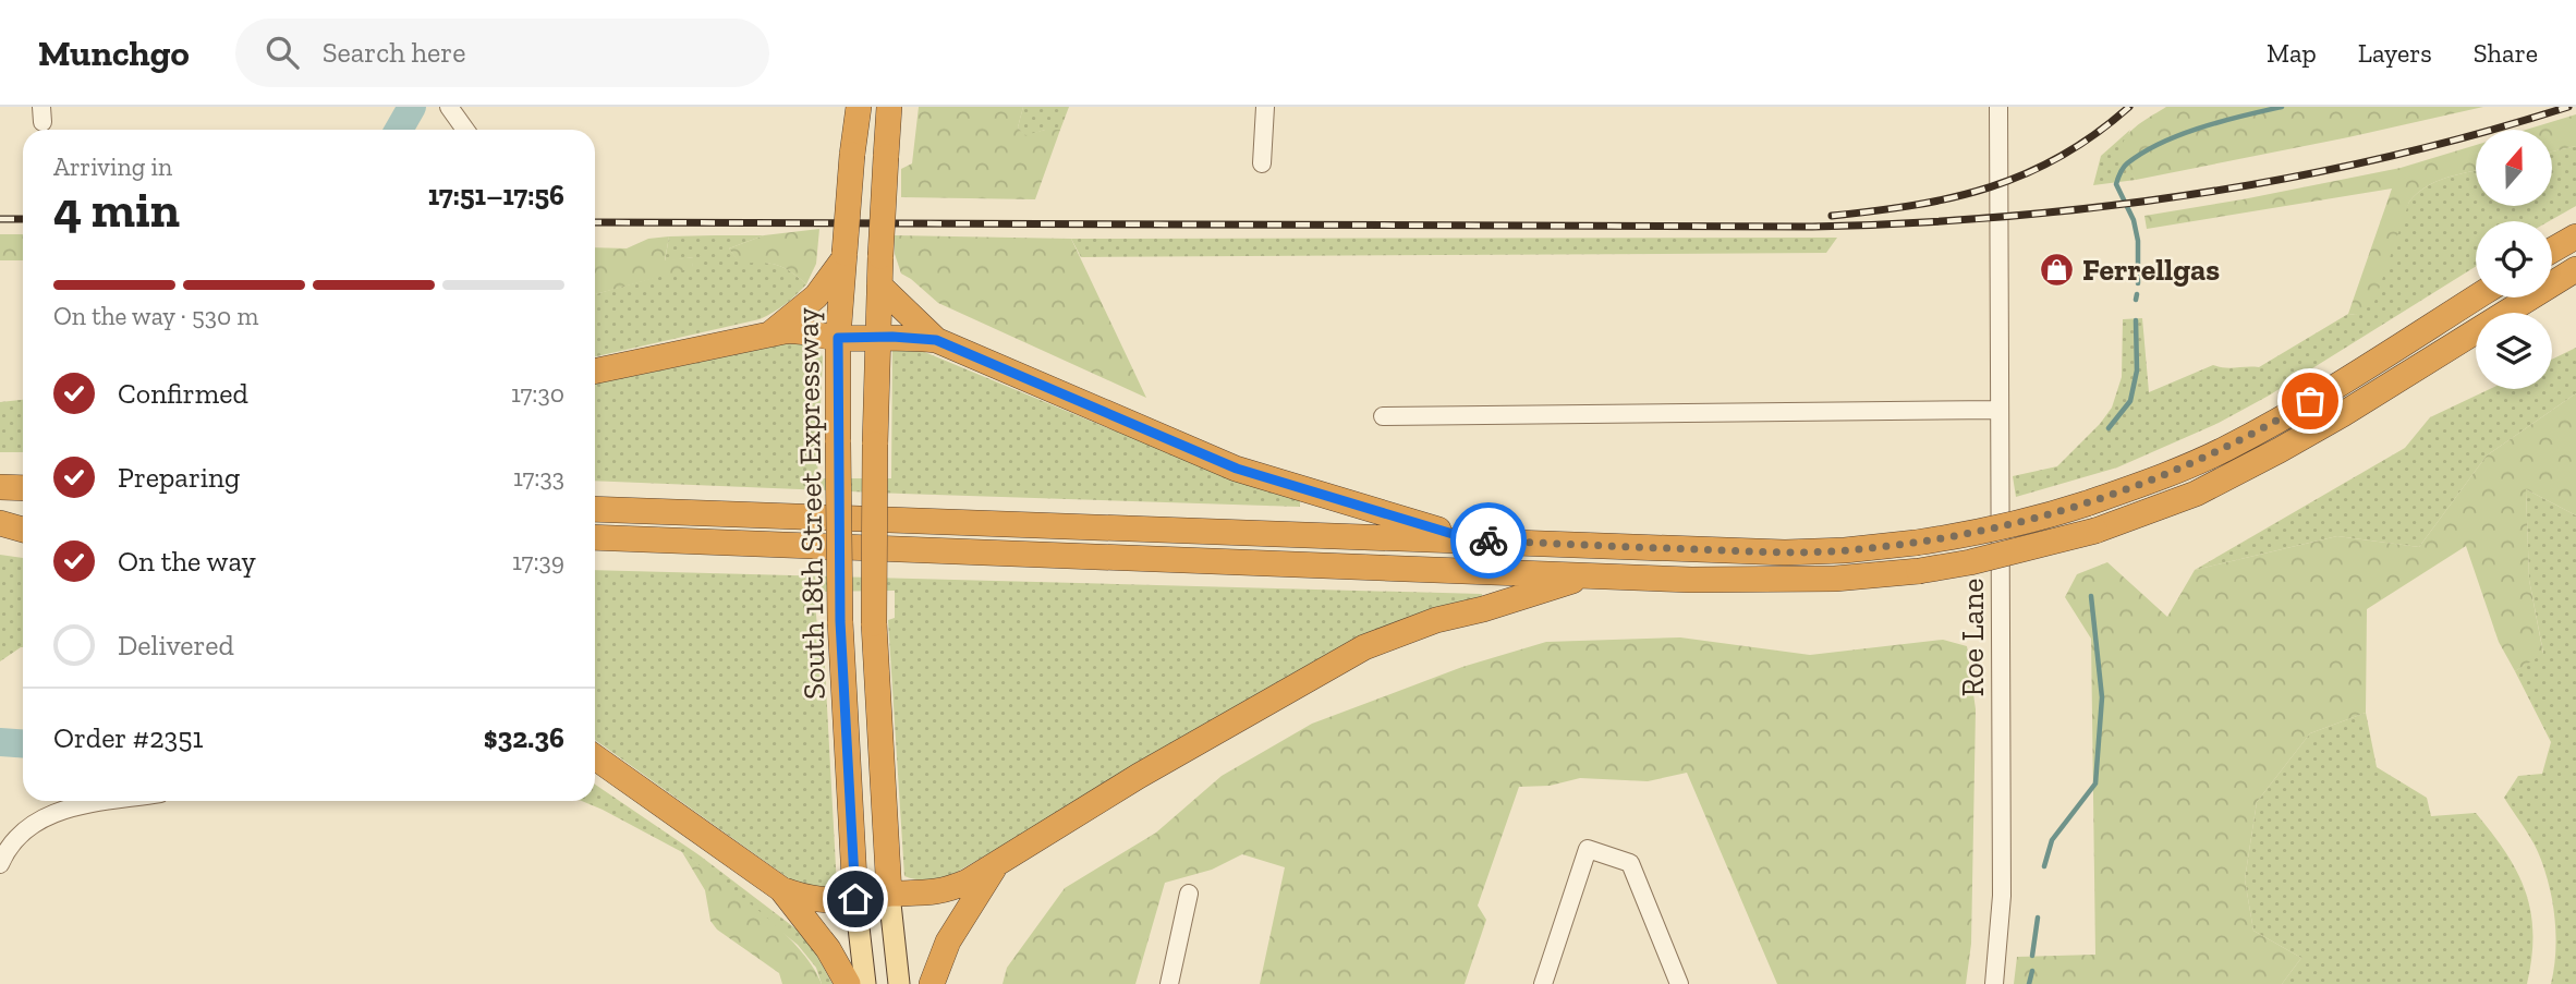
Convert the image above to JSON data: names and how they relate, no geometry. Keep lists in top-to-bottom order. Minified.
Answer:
{"streets":{"highway":["South 18th Street Expressway"],"street":["Roe Lane"]},"places":{"shop":["Ferrellgas"]},"north":"top","page":{"header":"Munchgo","search":"Search here","nav":["Map","Layers","Share"],"heading":["4 min","Arriving in","17:51–17:56"],"panel":["Order #2351","$32.36"],"bar":"On the way · 530 m","list":[["Confirmed","17:30"],["Preparing","17:33"],["On the way","17:39"],"Delivered"]}}
